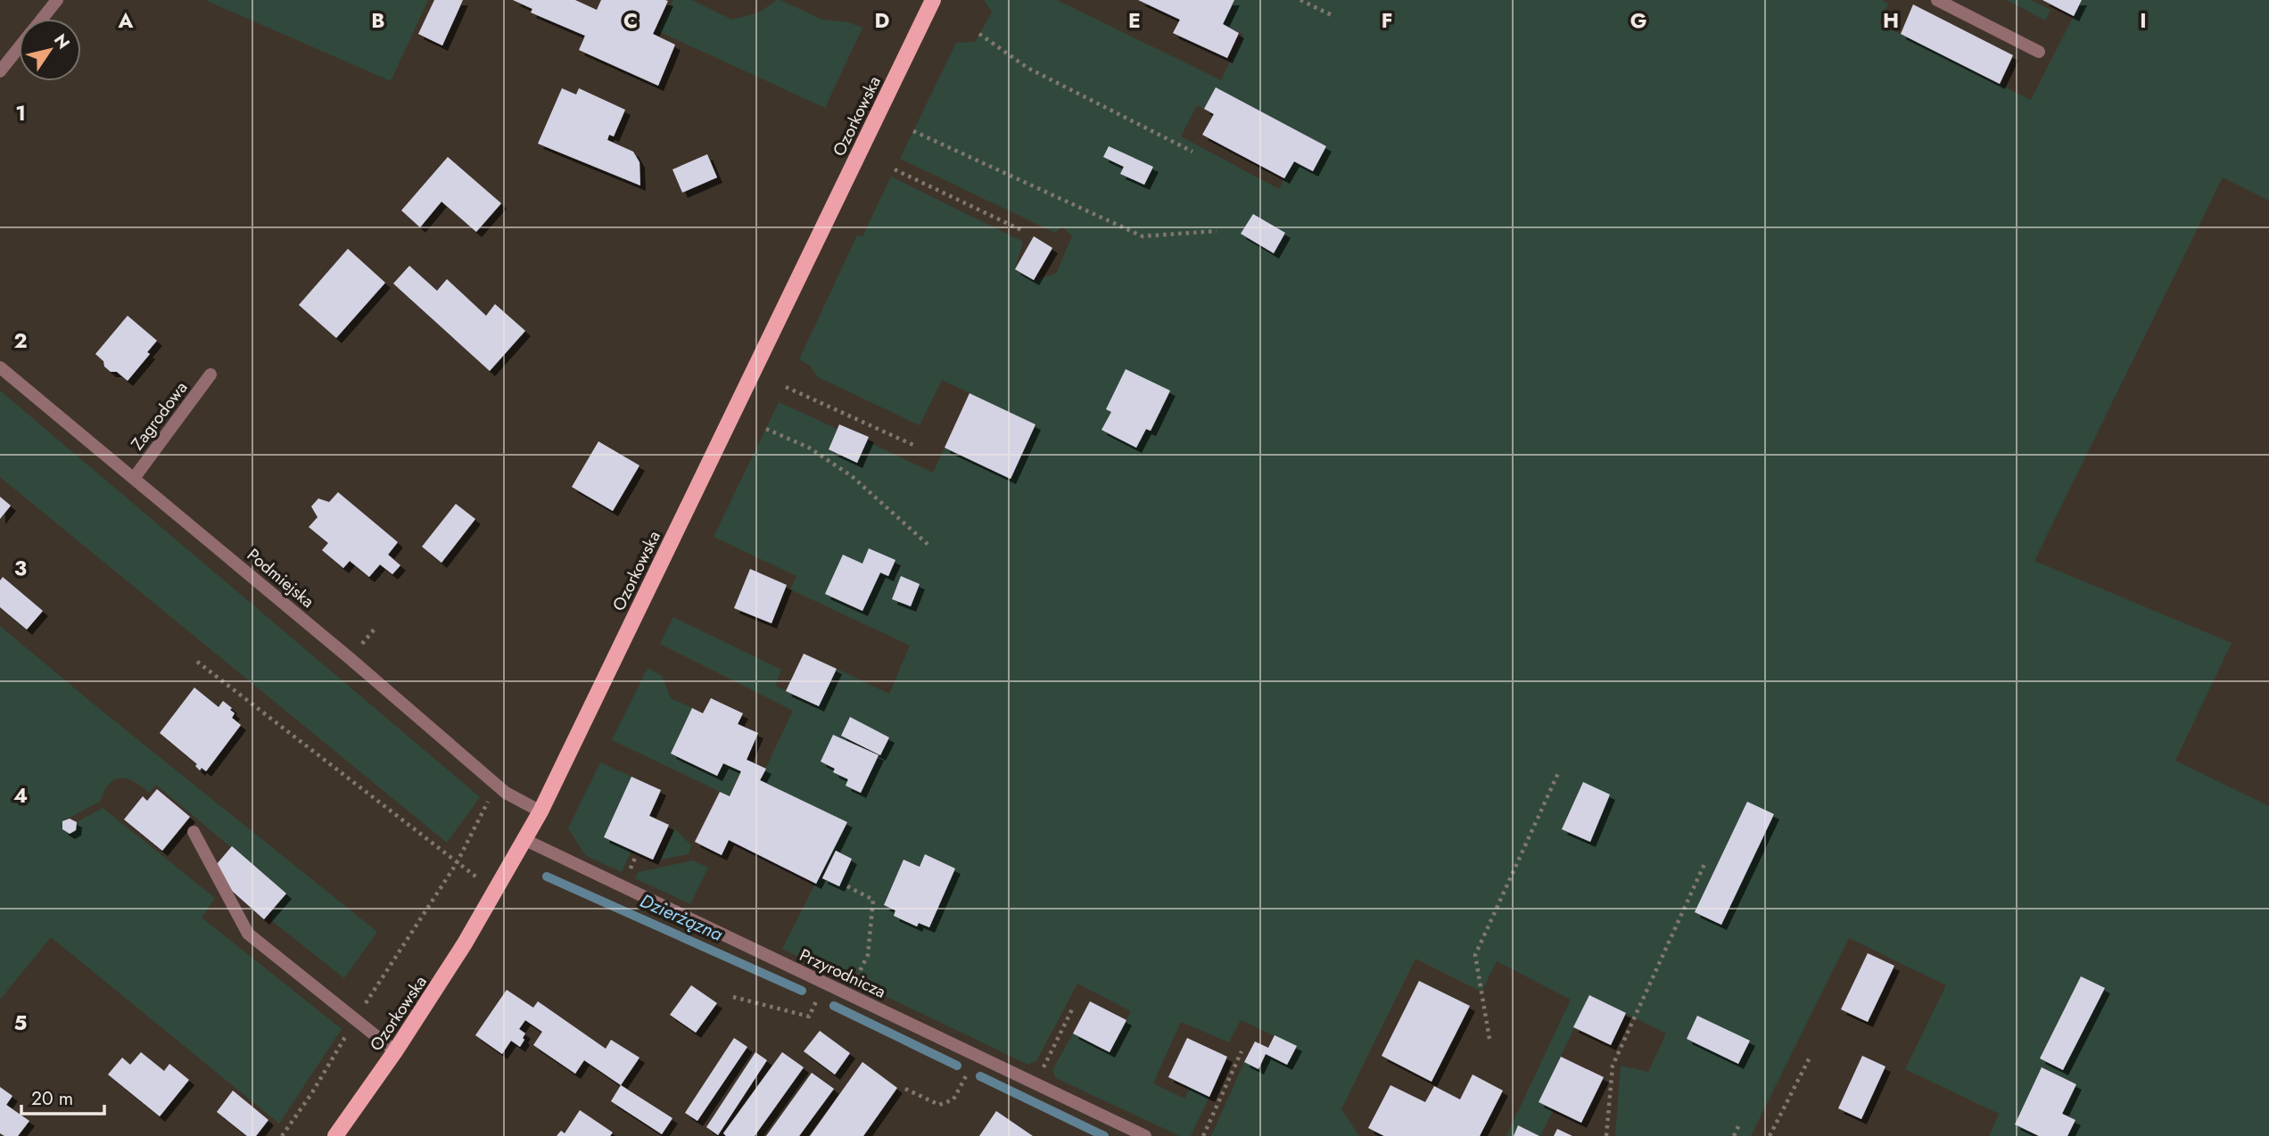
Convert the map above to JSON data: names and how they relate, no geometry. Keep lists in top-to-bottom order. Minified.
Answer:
{"streets":{"main road":["Ozorkowska"],"street":["Zagrodowa","Podmiejska","Przyrodnicza"]},"crossings":[["Ozorkowska","Podmiejska"],["Ozorkowska","Przyrodnicza"],["Zagrodowa","Podmiejska"]],"water":["Dzierżązna"],"scale_bar":"20 m","north":"top right","grid":{"columns":["A","B","C","D","E","F","G","H","I"],"rows":["1","2","3","4","5"]}}
